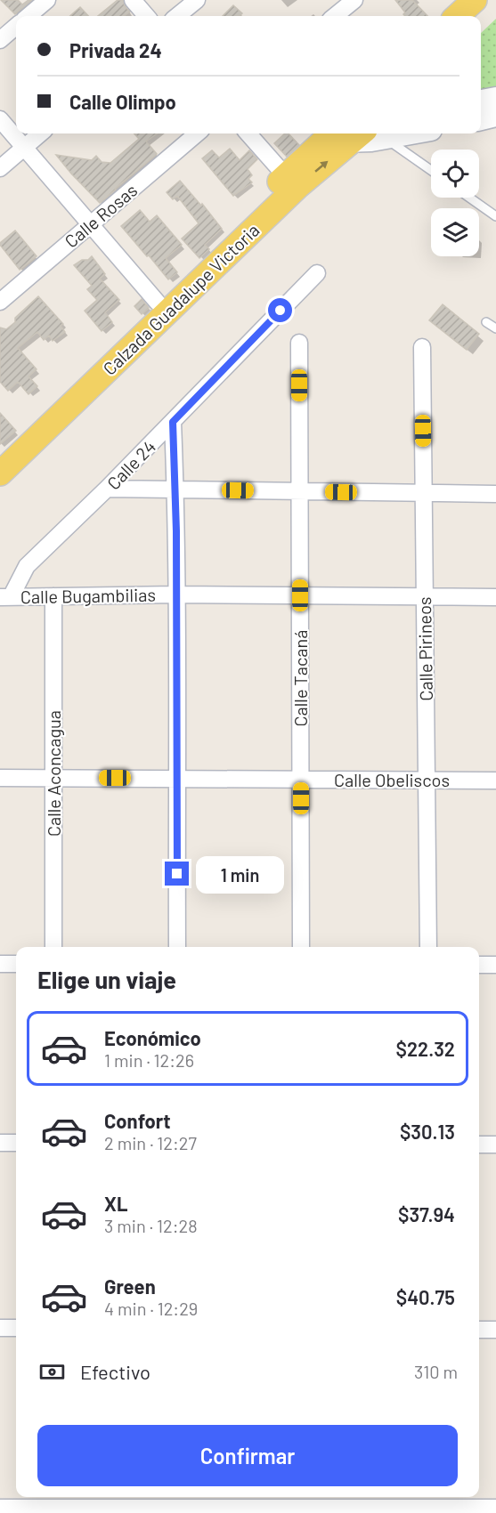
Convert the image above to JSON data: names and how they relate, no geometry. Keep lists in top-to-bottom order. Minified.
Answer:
{"streets":{"main road":["Calzada Guadalupe Victoria"],"street":["Calle Rosas","Calle 24","Calle Bugambilias","Calle Pirineos","Calle Tacaná","Calle Aconcagua","Calle Obeliscos"]},"crossings":[["Calle 24","Calle Bugambilias"],["Calle Bugambilias","Calle Pirineos"],["Calle Bugambilias","Calle Tacaná"],["Calle Bugambilias","Calle Aconcagua"],["Calle Pirineos","Calle Obeliscos"],["Calle Tacaná","Calle Obeliscos"],["Calle Aconcagua","Calle Obeliscos"]],"page":{"banner":["Privada 24","Calle Olimpo"],"bubble":"1 min","heading":"Elige un viaje","list":[{"name":"Económico","note":"1 min · 12:26","value":"$22.32"},{"name":"Confort","note":"2 min · 12:27","value":"$30.13"},{"name":"XL","note":"3 min · 12:28","value":"$37.94"},{"name":"Green","note":"4 min · 12:29","value":"$40.75"}],"pay":["Efectivo","310 m"],"buttons":"Confirmar"}}
